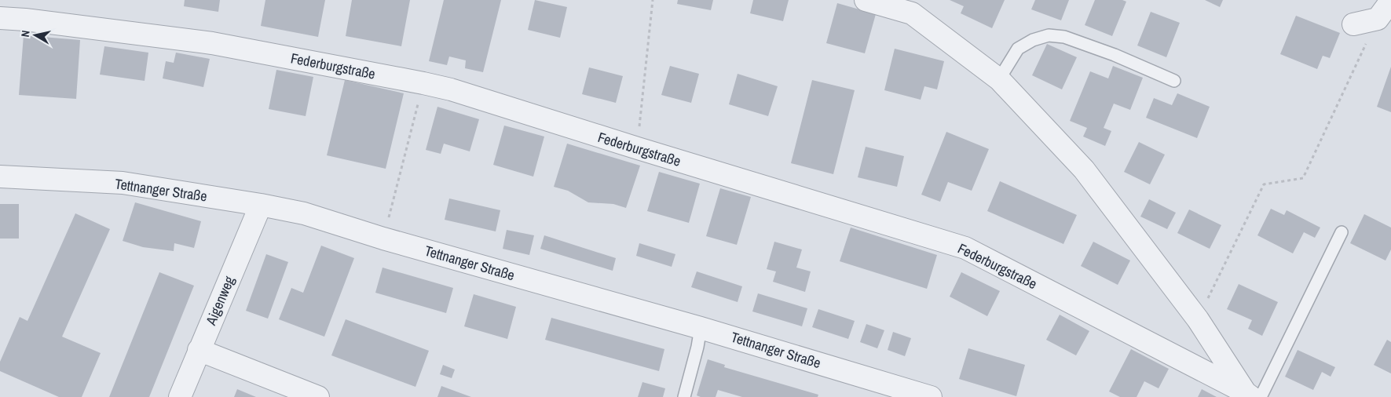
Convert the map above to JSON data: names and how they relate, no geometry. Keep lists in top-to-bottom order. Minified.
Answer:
{"streets":{"street":["Federburgstraße","Tettnanger Straße","Aigenweg"]},"crossings":[["Tettnanger Straße","Aigenweg"]],"north":"left"}
